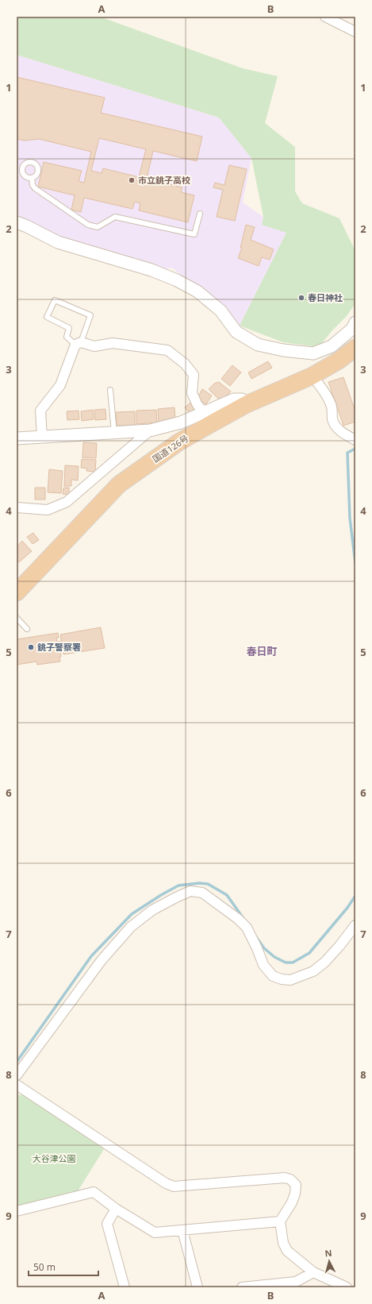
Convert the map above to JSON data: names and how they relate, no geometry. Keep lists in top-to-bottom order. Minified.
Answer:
{"streets":{"highway":["国道126号"]},"districts":["春日町"],"parks":["大谷津公園"],"places":["市立銚子高校","春日神社","銚子警察署"],"scale_bar":"50 m","north":"top","grid":{"columns":["A","B"],"rows":["1","2","3","4","5","6","7","8","9"]}}
